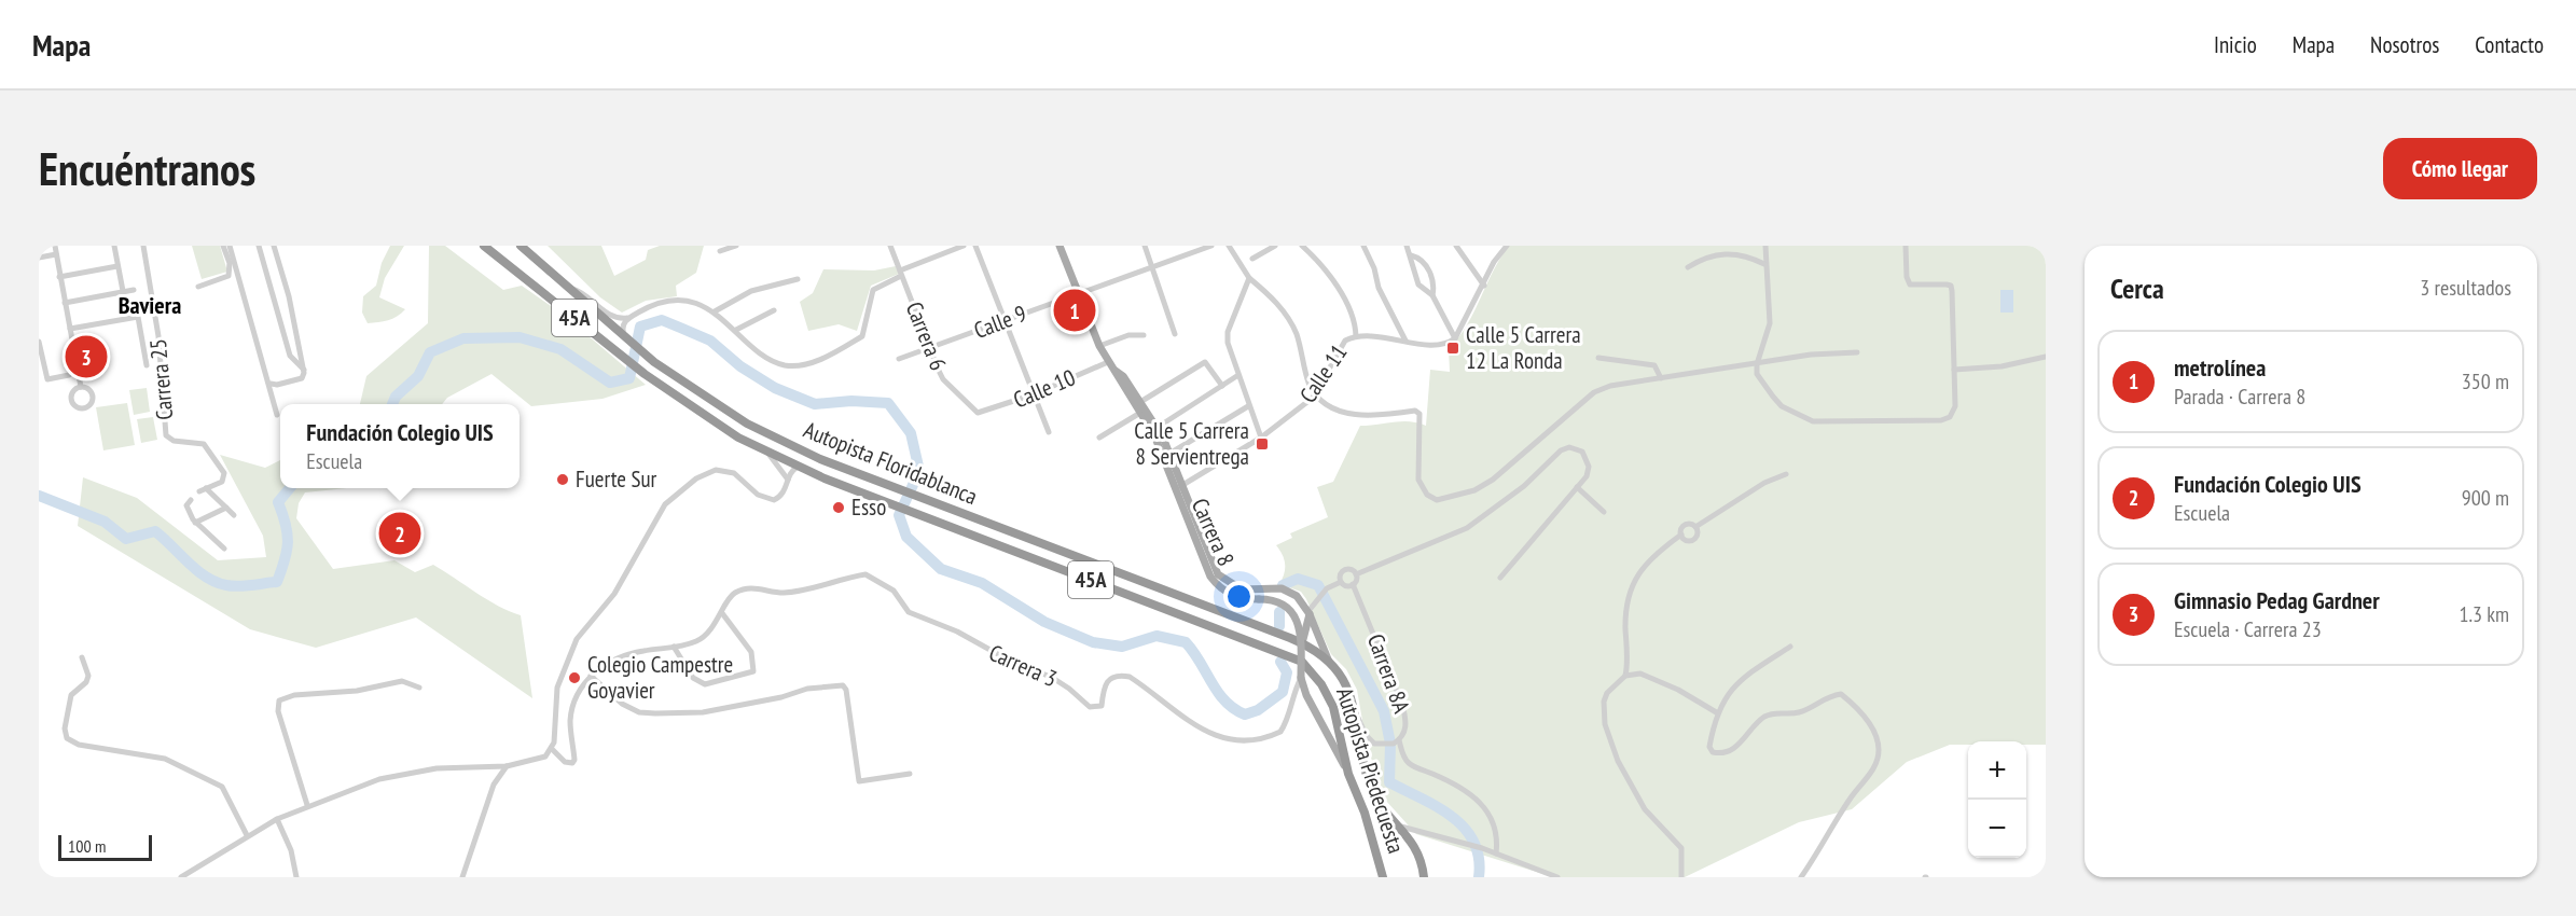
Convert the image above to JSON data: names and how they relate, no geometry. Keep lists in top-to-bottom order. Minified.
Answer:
{"streets":{"highway":["45A","Autopista Floridablanca","Autopista Piedecuesta"],"main road":["Carrera 8"],"street":["Calle 9","Carrera 6","Calle 11","Carrera 25","Calle 10","Carrera 3","Carrera 8A"]},"crossings":[["Calle 9","Carrera 6"],["Calle 9","Carrera 8"],["Carrera 6","Calle 10"],["Calle 11","Carrera 8"],["Calle 10","Carrera 8"],["Autopista Floridablanca","Autopista Piedecuesta"],["Carrera 8","Carrera 3"],["Carrera 8","Autopista Piedecuesta"],["Carrera 8A","Autopista Piedecuesta"]],"districts":["Baviera"],"places":{"transit":["Calle 5 Carrera 12 La Ronda","Calle 5 Carrera 8 Servientrega"],"other":["Fuerte Sur","Esso","Colegio Campestre Goyavier"]},"scale_bar":"100 m","page":{"header":"Mapa","nav":["Inicio","Mapa","Nosotros","Contacto"],"buttons":"Cómo llegar","title":"Encuéntranos","heading":["Cerca","3 resultados"],"pins":["1","3","2"],"list":[{"mark":"1","name":"metrolínea","note":"Parada · Carrera 8","value":"350 m"},{"mark":"2","name":"Fundación Colegio UIS","note":"Escuela","value":"900 m"},{"mark":"3","name":"Gimnasio Pedag Gardner","note":"Escuela · Carrera 23","value":"1.3 km"}],"popup":["Fundación Colegio UIS","Escuela"],"map_buttons":["+","−"],"scale":"100 m"}}
